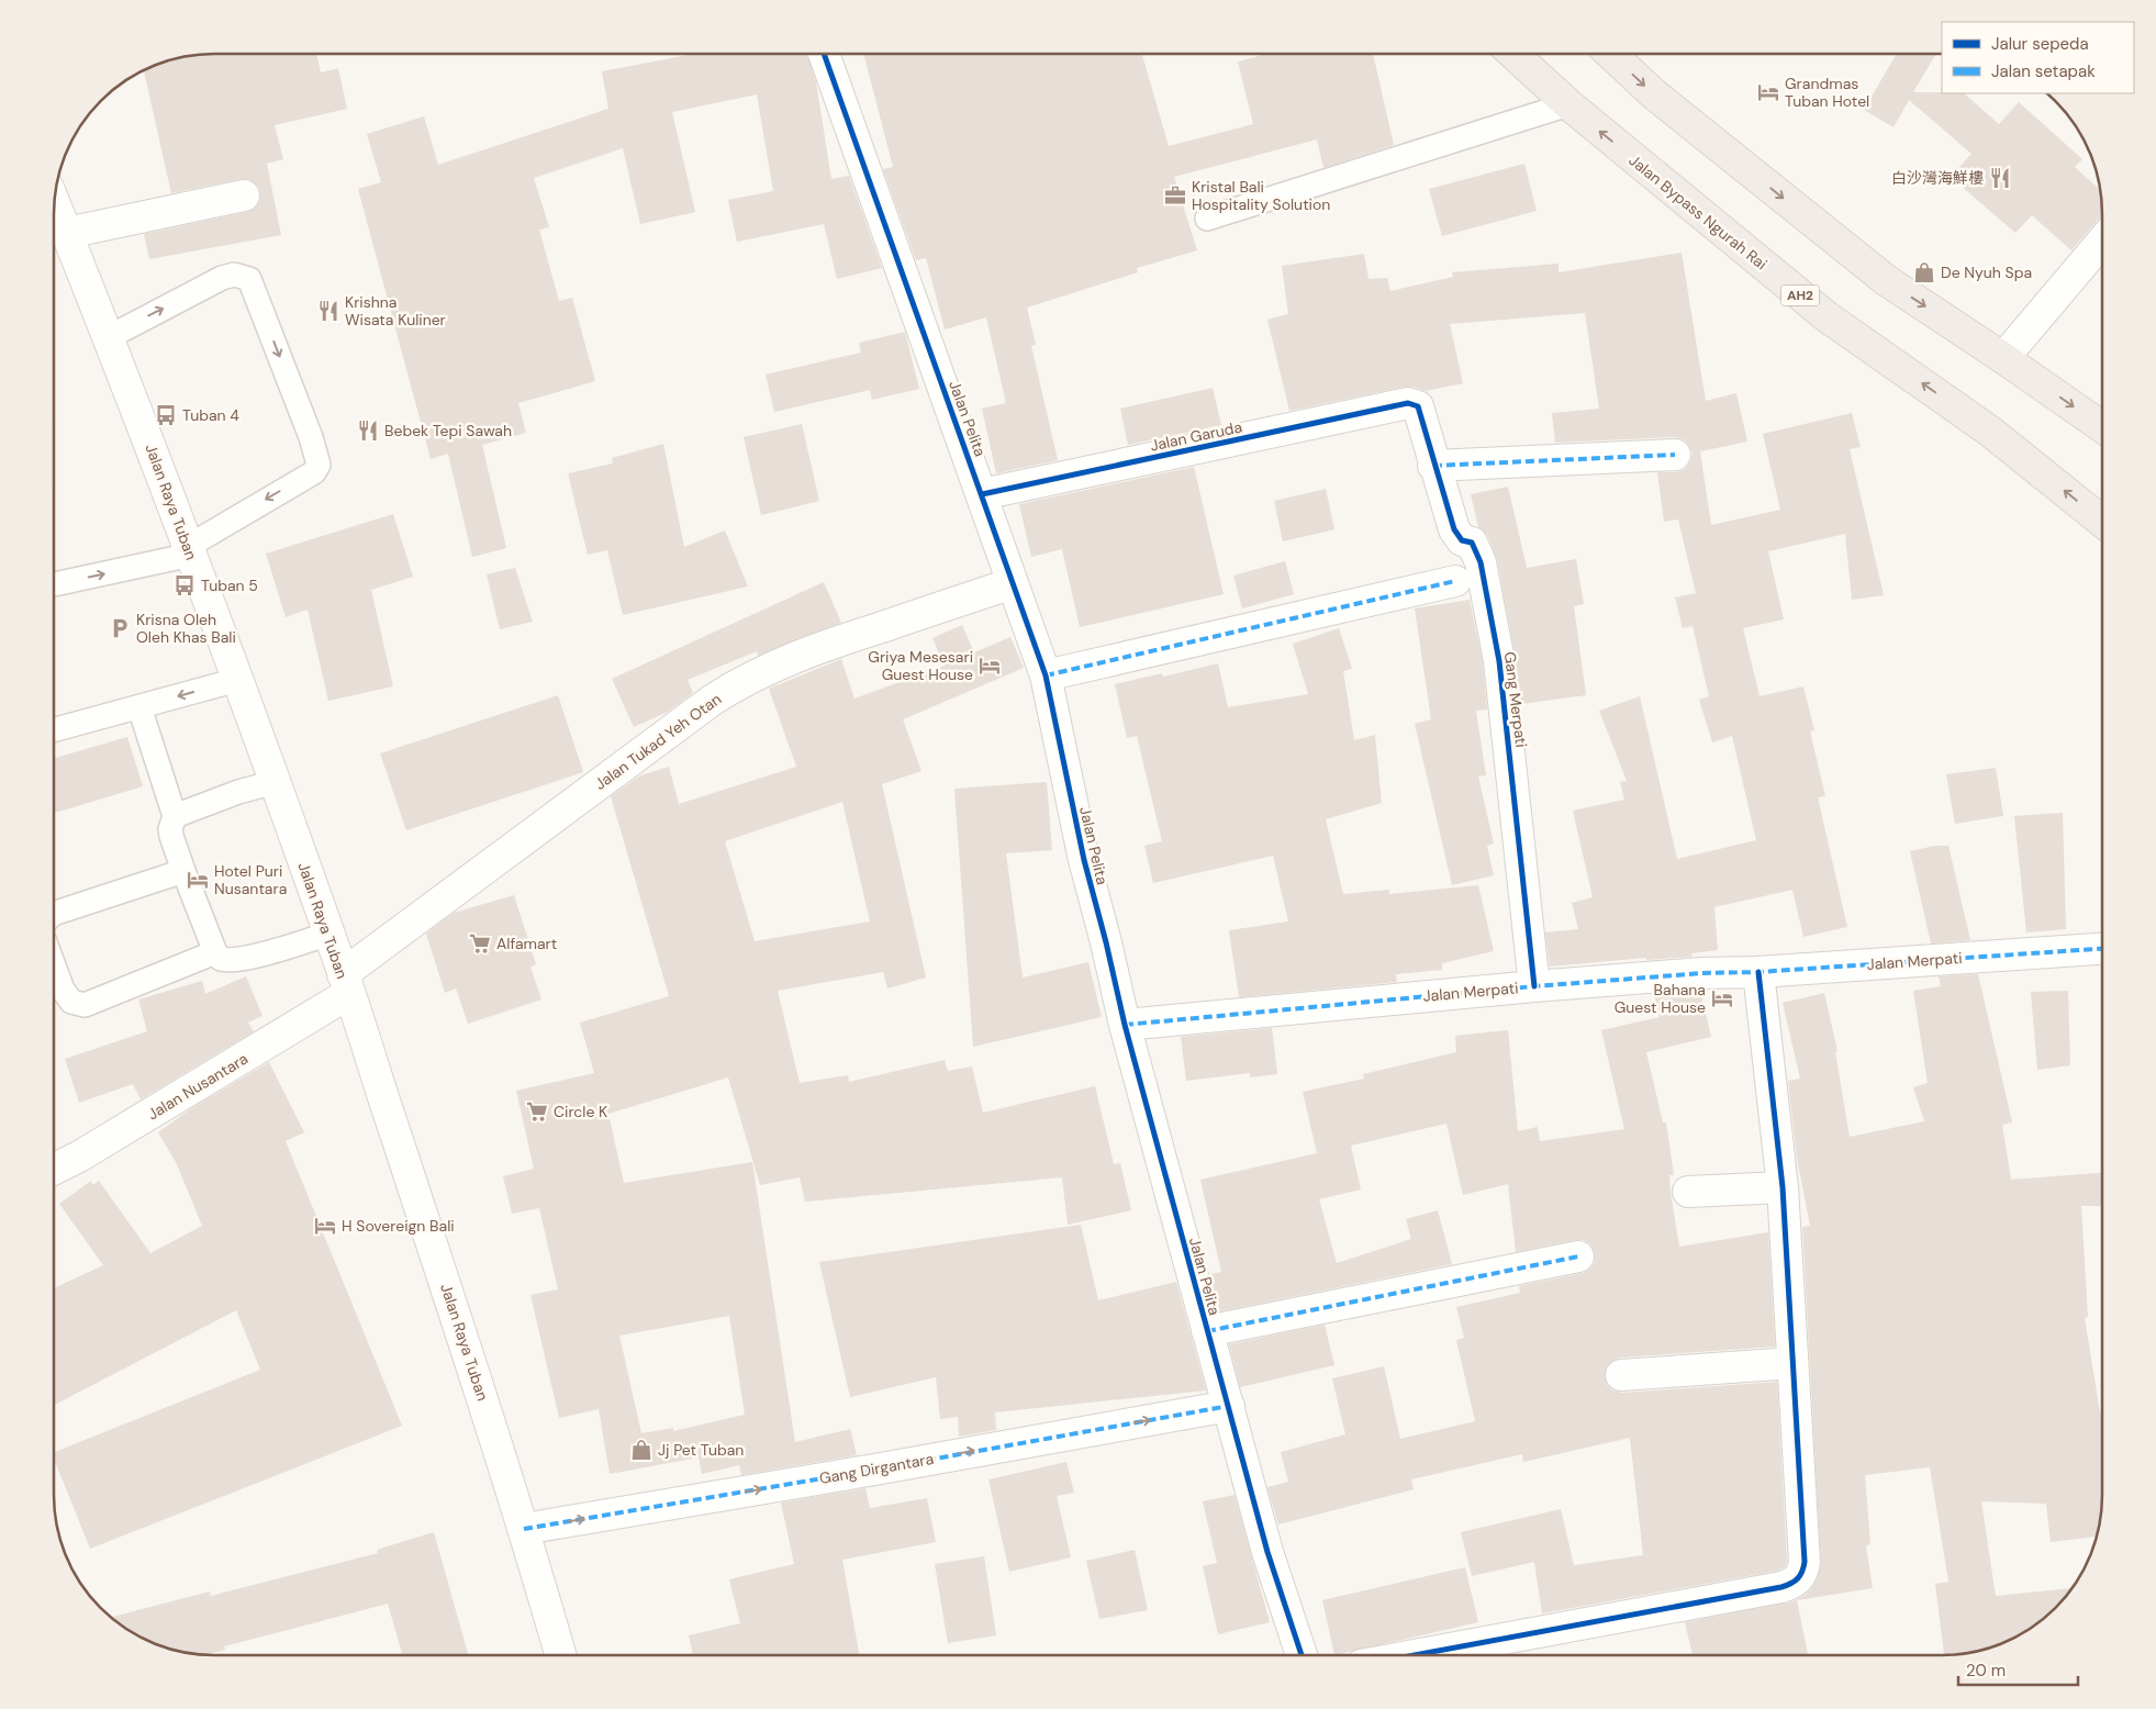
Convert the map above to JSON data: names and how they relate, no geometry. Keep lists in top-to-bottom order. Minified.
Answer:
{"streets":{"highway":["Jalan Bypass Ngurah Rai","AH2"],"street":["Jalan Pelita","Jalan Garuda","Jalan Raya Tuban","Gang Merpati","Jalan Tukad Yeh Otan","Jalan Merpati","Jalan Nusantara","Gang Dirgantara"]},"crossings":[["Jalan Pelita","Jalan Garuda"],["Jalan Pelita","Jalan Tukad Yeh Otan"],["Jalan Pelita","Jalan Merpati"],["Jalan Pelita","Gang Dirgantara"],["Jalan Garuda","Gang Merpati"],["Jalan Raya Tuban","Jalan Tukad Yeh Otan"],["Jalan Raya Tuban","Jalan Nusantara"],["Jalan Raya Tuban","Gang Dirgantara"],["Gang Merpati","Jalan Merpati"],["Jalan Tukad Yeh Otan","Jalan Nusantara"]],"one_way":["Gang Dirgantara"],"places":{"hotel":["Grandmas Tuban Hotel","Griya Mesesari Guest House","Hotel Puri Nusantara","Bahana Guest House","H Sovereign Bali"],"restaurant":["白沙灣海鮮樓","Krishna Wisata Kuliner","Bebek Tepi Sawah"],"office":["Kristal Bali Hospitality Solution"],"shop":["De Nyuh Spa","Jj Pet Tuban"],"bus stop":["Tuban 4","Tuban 5"],"parking":["Krisna Oleh Oleh Khas Bali"],"supermarket":["Alfamart","Circle K"]},"legend":["Jalur sepeda","Jalan setapak"],"scale_bar":"20 m"}
